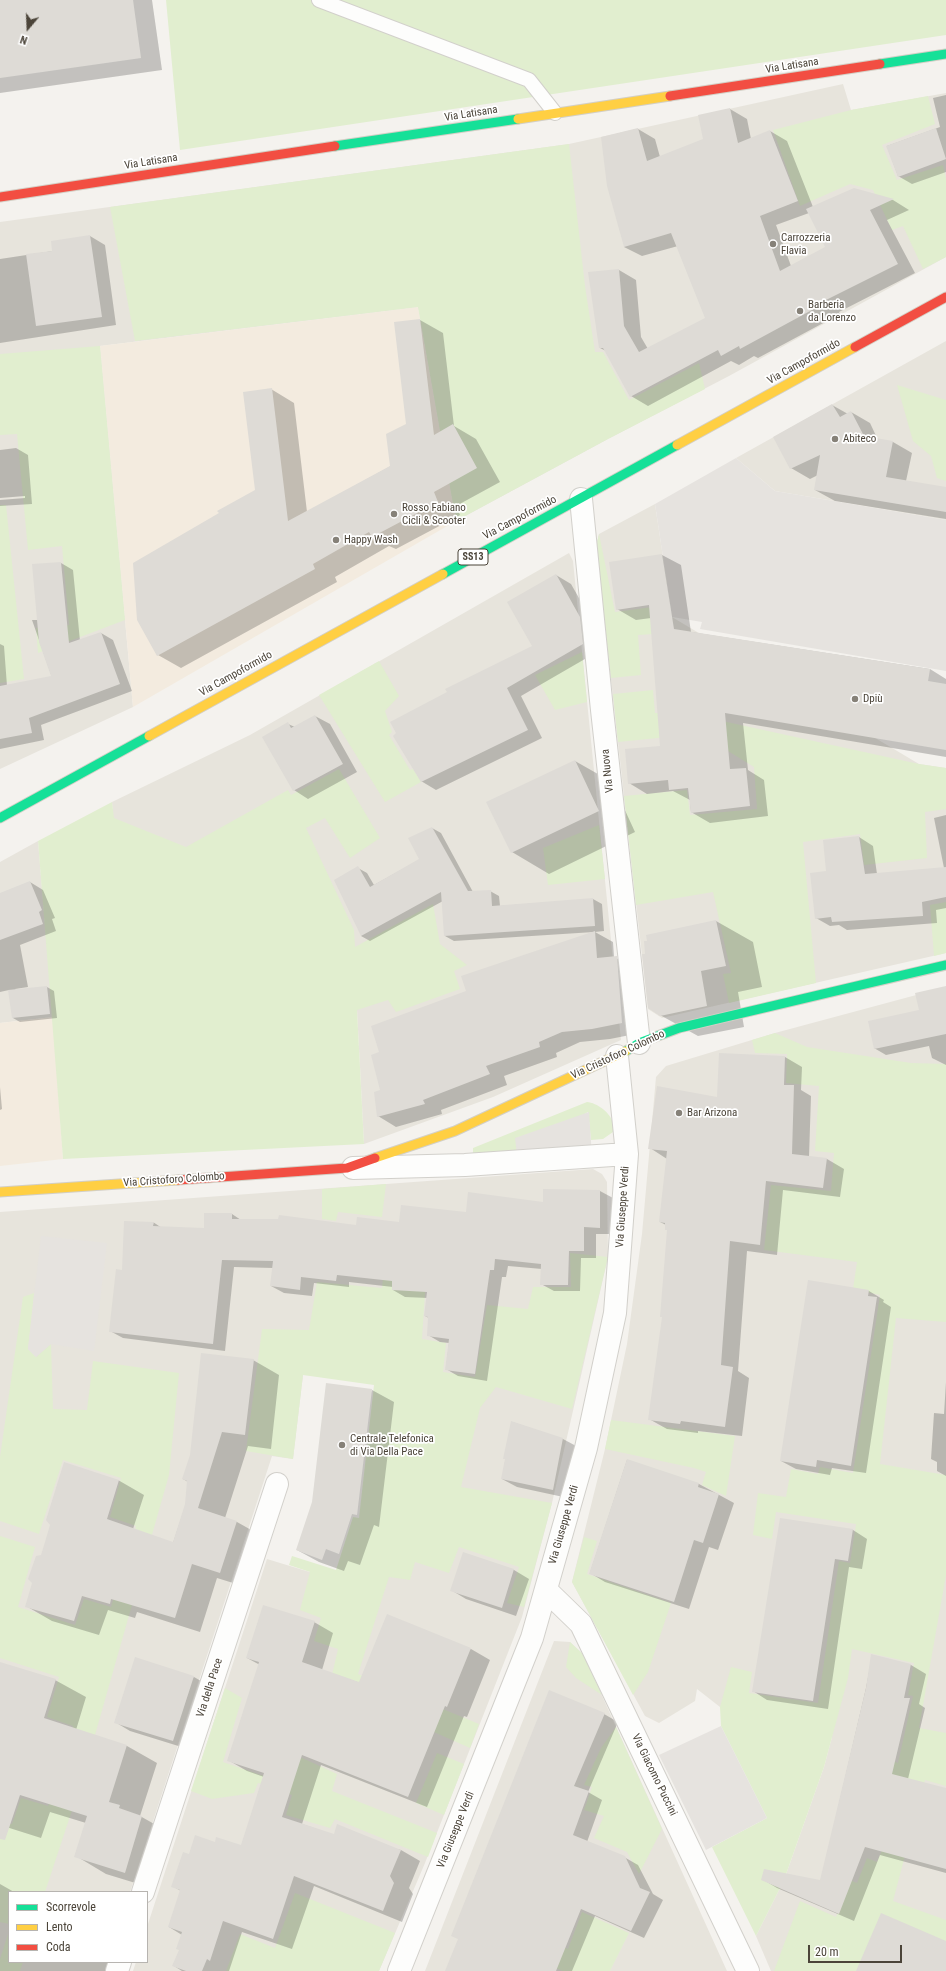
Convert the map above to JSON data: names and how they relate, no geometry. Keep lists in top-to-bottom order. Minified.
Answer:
{"streets":{"main road":["Via Latisana","Via Campoformido","SS13","Via Cristoforo Colombo"],"street":["Via Nuova","Via Giuseppe Verdi","Via della Pace","Via Giacomo Puccini"]},"crossings":[["Via Campoformido","Via Nuova"],["Via Nuova","Via Cristoforo Colombo"],["Via Cristoforo Colombo","Via Giuseppe Verdi"],["Via Giuseppe Verdi","Via Giacomo Puccini"]],"places":["Carrozzeria Flavia","Barberia da Lorenzo","Abiteco","Rosso Fabiano Cicli & Scooter","Happy Wash","Dpiù","Bar Arizona","Centrale Telefonica di Via Della Pace"],"legend":["Scorrevole","Lento","Coda"],"scale_bar":"20 m","north":"bottom"}
